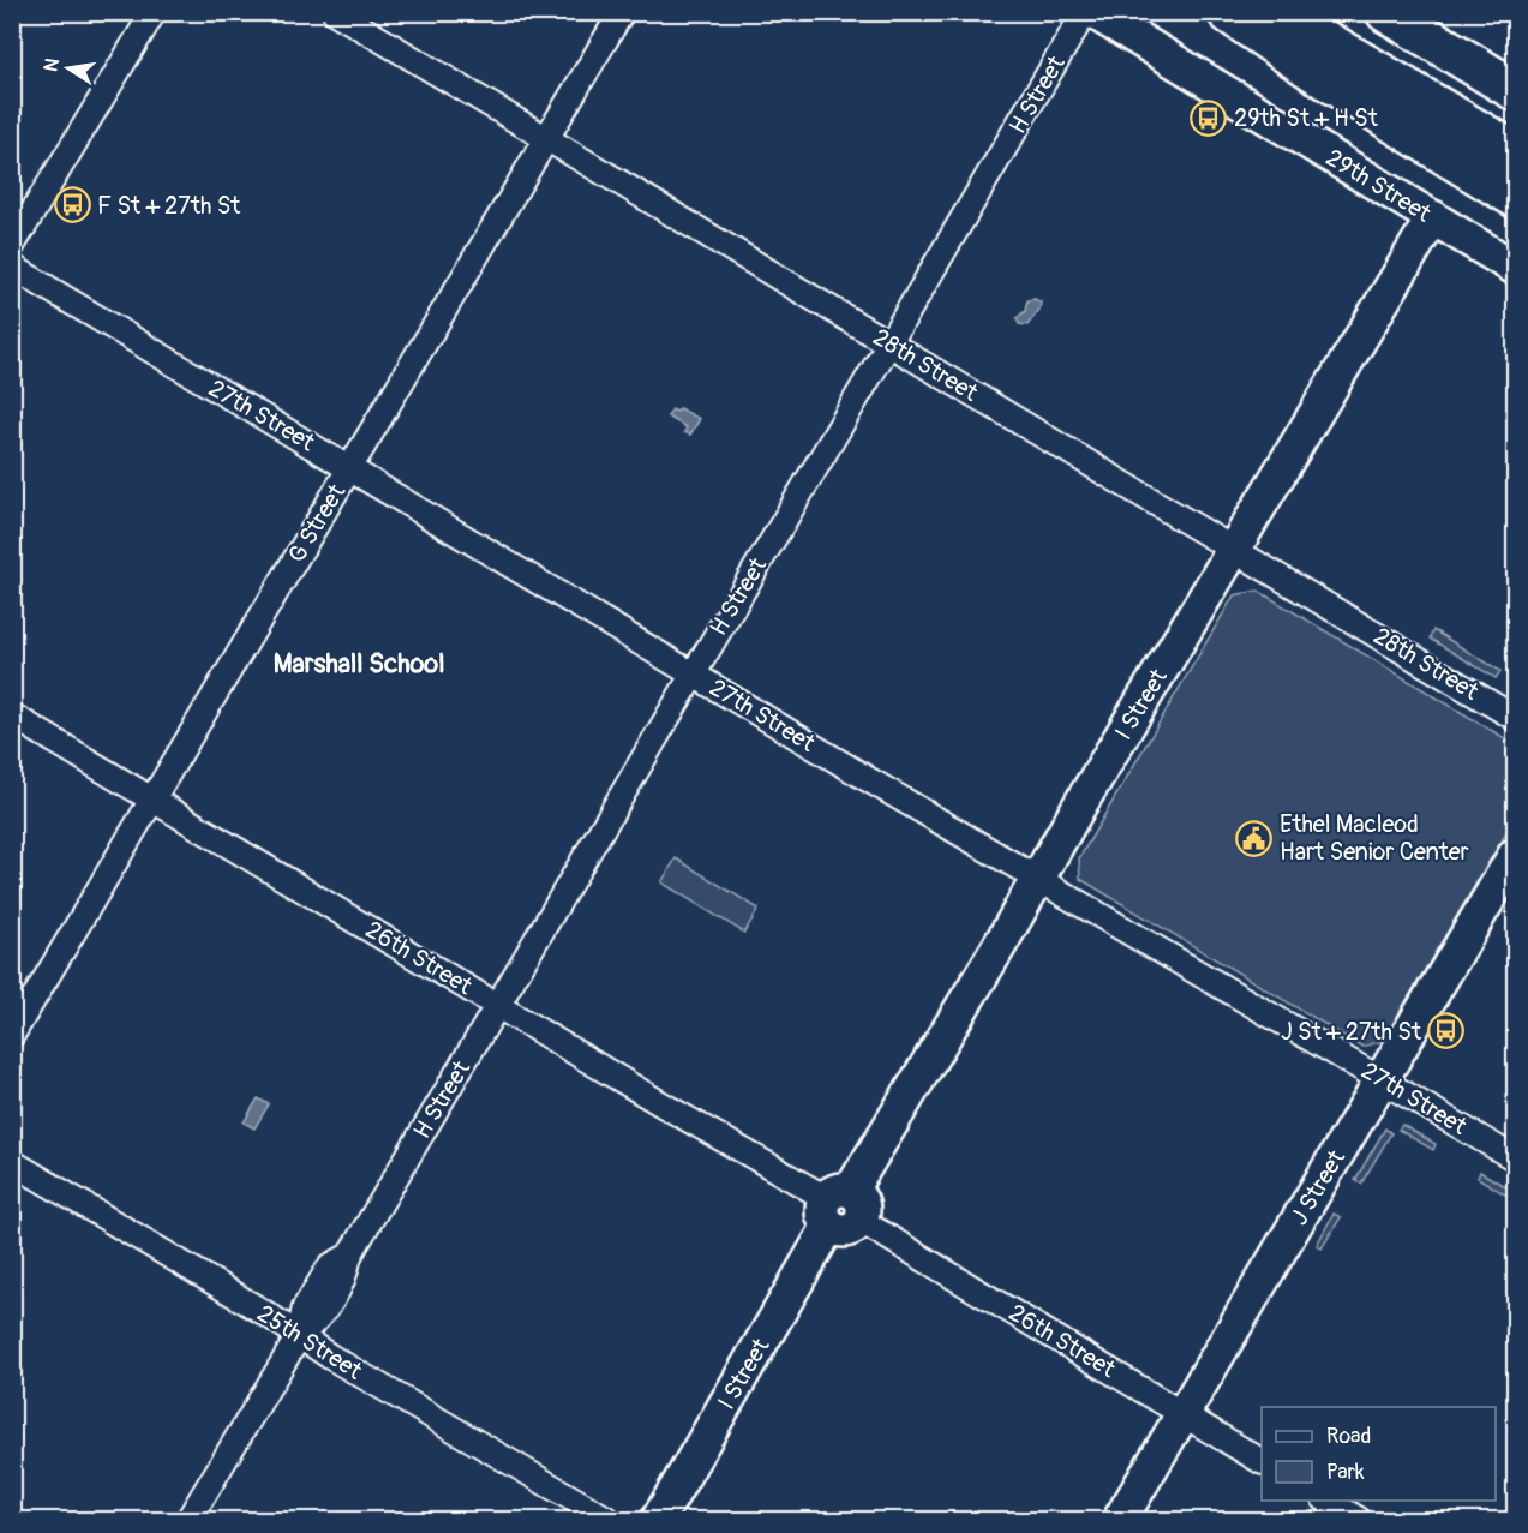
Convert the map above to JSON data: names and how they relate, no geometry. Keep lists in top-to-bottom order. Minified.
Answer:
{"streets":{"street":["H Street","29th Street","28th Street","27th Street","G Street","I Street","26th Street","J Street","25th Street"]},"crossings":[["H Street","28th Street"],["H Street","27th Street"],["H Street","26th Street"],["H Street","25th Street"],["29th Street","I Street"],["28th Street","G Street"],["28th Street","I Street"],["27th Street","G Street"],["27th Street","I Street"],["27th Street","J Street"],["G Street","26th Street"],["I Street","26th Street"],["26th Street","J Street"]],"districts":["Marshall School"],"places":{"bus stop":["29th St + H St","F St + 27th St","J St + 27th St"],"public building":["Ethel Macleod Hart Senior Center"]},"legend":["Road","Park"],"north":"left"}
